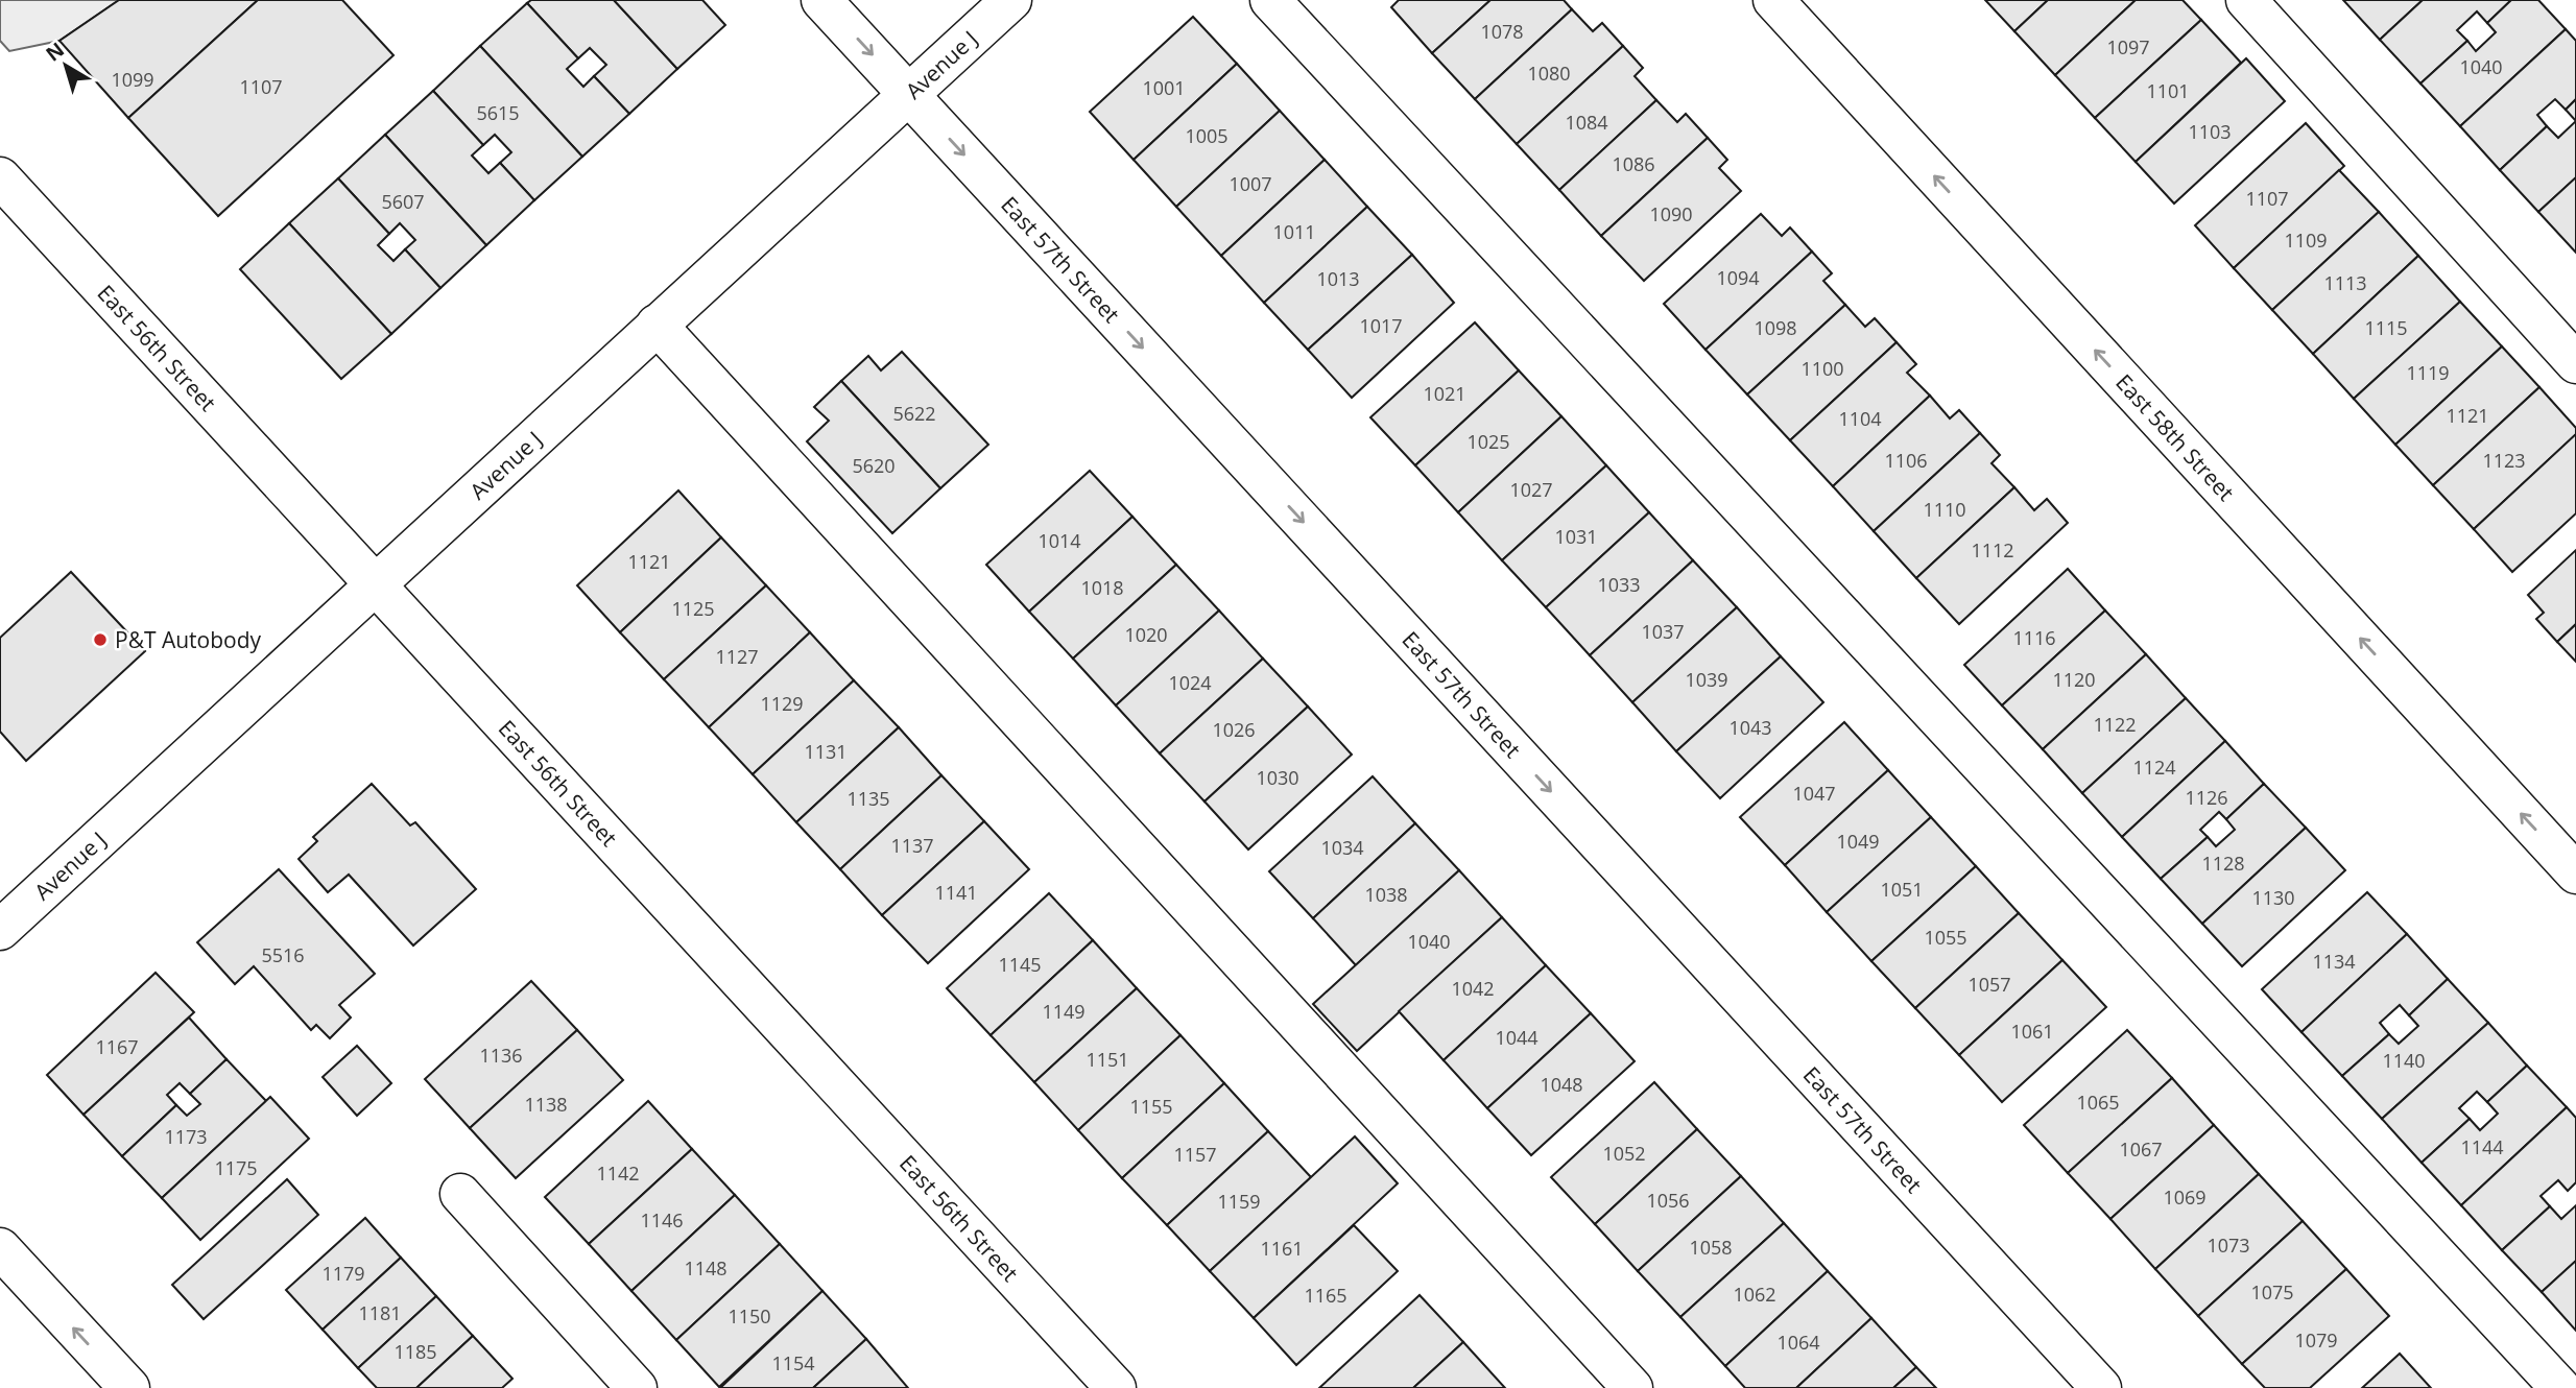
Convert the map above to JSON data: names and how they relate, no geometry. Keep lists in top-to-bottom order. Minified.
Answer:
{"streets":{"street":["Avenue J","East 57th Street","East 56th Street","East 58th Street"]},"crossings":[["Avenue J","East 57th Street"],["Avenue J","East 56th Street"]],"places":["P&T Autobody"],"house_numbers":["1078","1097","1040","1080","1099","1107","1001","1101","5615","1084","1103","1005","1086","1007","1107","5607","1090","1011","1109","1094","1013","1113","1017","1098","1115","1100","1119","1021","5622","1121","1104","1025","1106","1123","5620","1027","1110","1031","1014","1112","1121","1033","1018","1125","1037","1020","1116","1127","1039","1120","1024","1129","1122","1043","1026","1131","1124","1030","1047","1126","1135","1049","1137","1034","1128","1051","1141","1038","1130","1055","1040","5516","1134","1145","1057","1042","1149","1061","1044","1167","1136","1151","1140","1048","1065","1138","1155","1173","1144","1067","1052","1157","1175","1142","1069","1056","1159","1146","1073","1058","1161","1148","1179","1075","1062","1165","1181","1150","1079","1064","1185","1154"],"north":"top left"}
